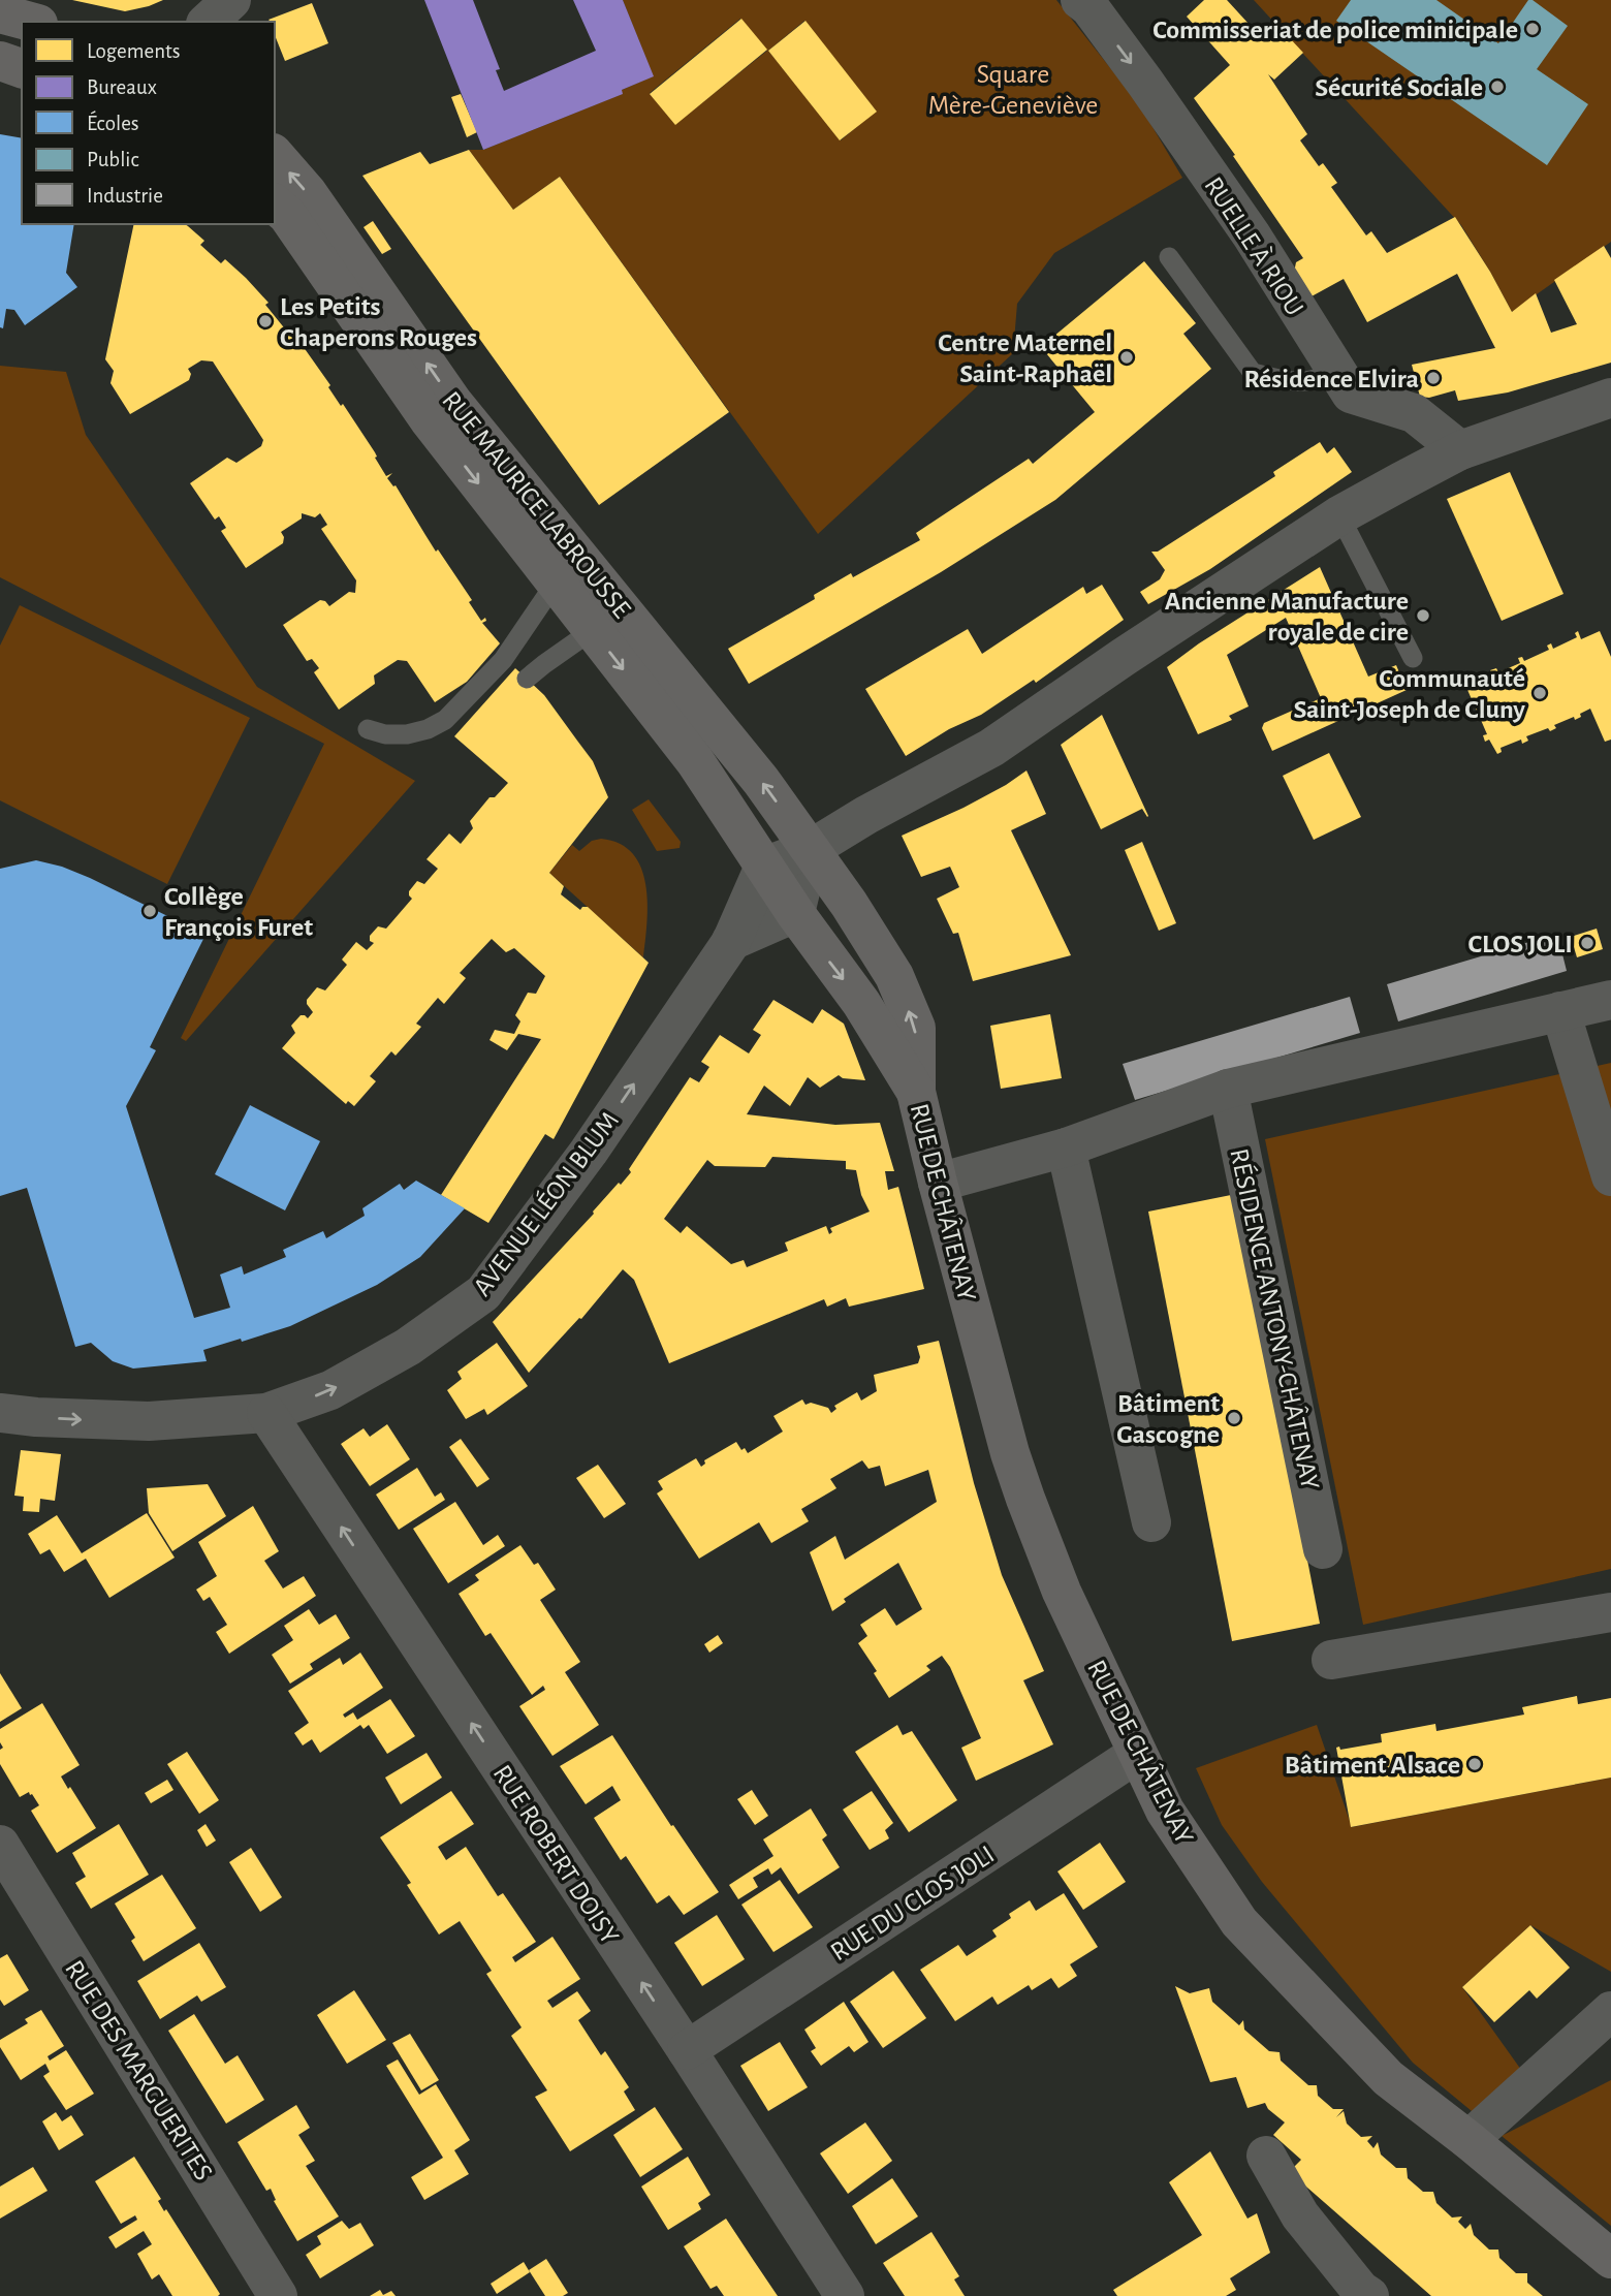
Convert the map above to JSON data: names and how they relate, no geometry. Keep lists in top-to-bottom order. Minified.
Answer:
{"streets":{"main road":["RUE MAURICE LABROUSSE","RUE DE CHÂTENAY"],"street":["RUELLE À RIOU","AVENUE LÉON BLUM","RÉSIDENCE ANTONY-CHÂTENAY","RUE ROBERT DOISY","RUE DU CLOS JOLI","RUE DES MARGUERITES"]},"crossings":[["RUE MAURICE LABROUSSE","RUE DE CHÂTENAY"],["RUE MAURICE LABROUSSE","AVENUE LÉON BLUM"],["RUE DE CHÂTENAY","AVENUE LÉON BLUM"],["RUE DE CHÂTENAY","RUE DU CLOS JOLI"],["AVENUE LÉON BLUM","RUE ROBERT DOISY"],["RUE ROBERT DOISY","RUE DU CLOS JOLI"]],"one_way":["RUELLE À RIOU","AVENUE LÉON BLUM","RUE ROBERT DOISY"],"parks":["Square Mère-Geneviève"],"places":["Commisseriat de police minicipale","Sécurité Sociale","Les Petits Chaperons Rouges","Centre Maternel Saint-Raphaël","Résidence Elvira","Ancienne Manufacture royale de cire","Communauté Saint-Joseph de Cluny","Collège François Furet","CLOS JOLI","Bâtiment Gascogne","Bâtiment Alsace"],"legend":["Logements","Bureaux","Écoles","Public","Industrie"]}
